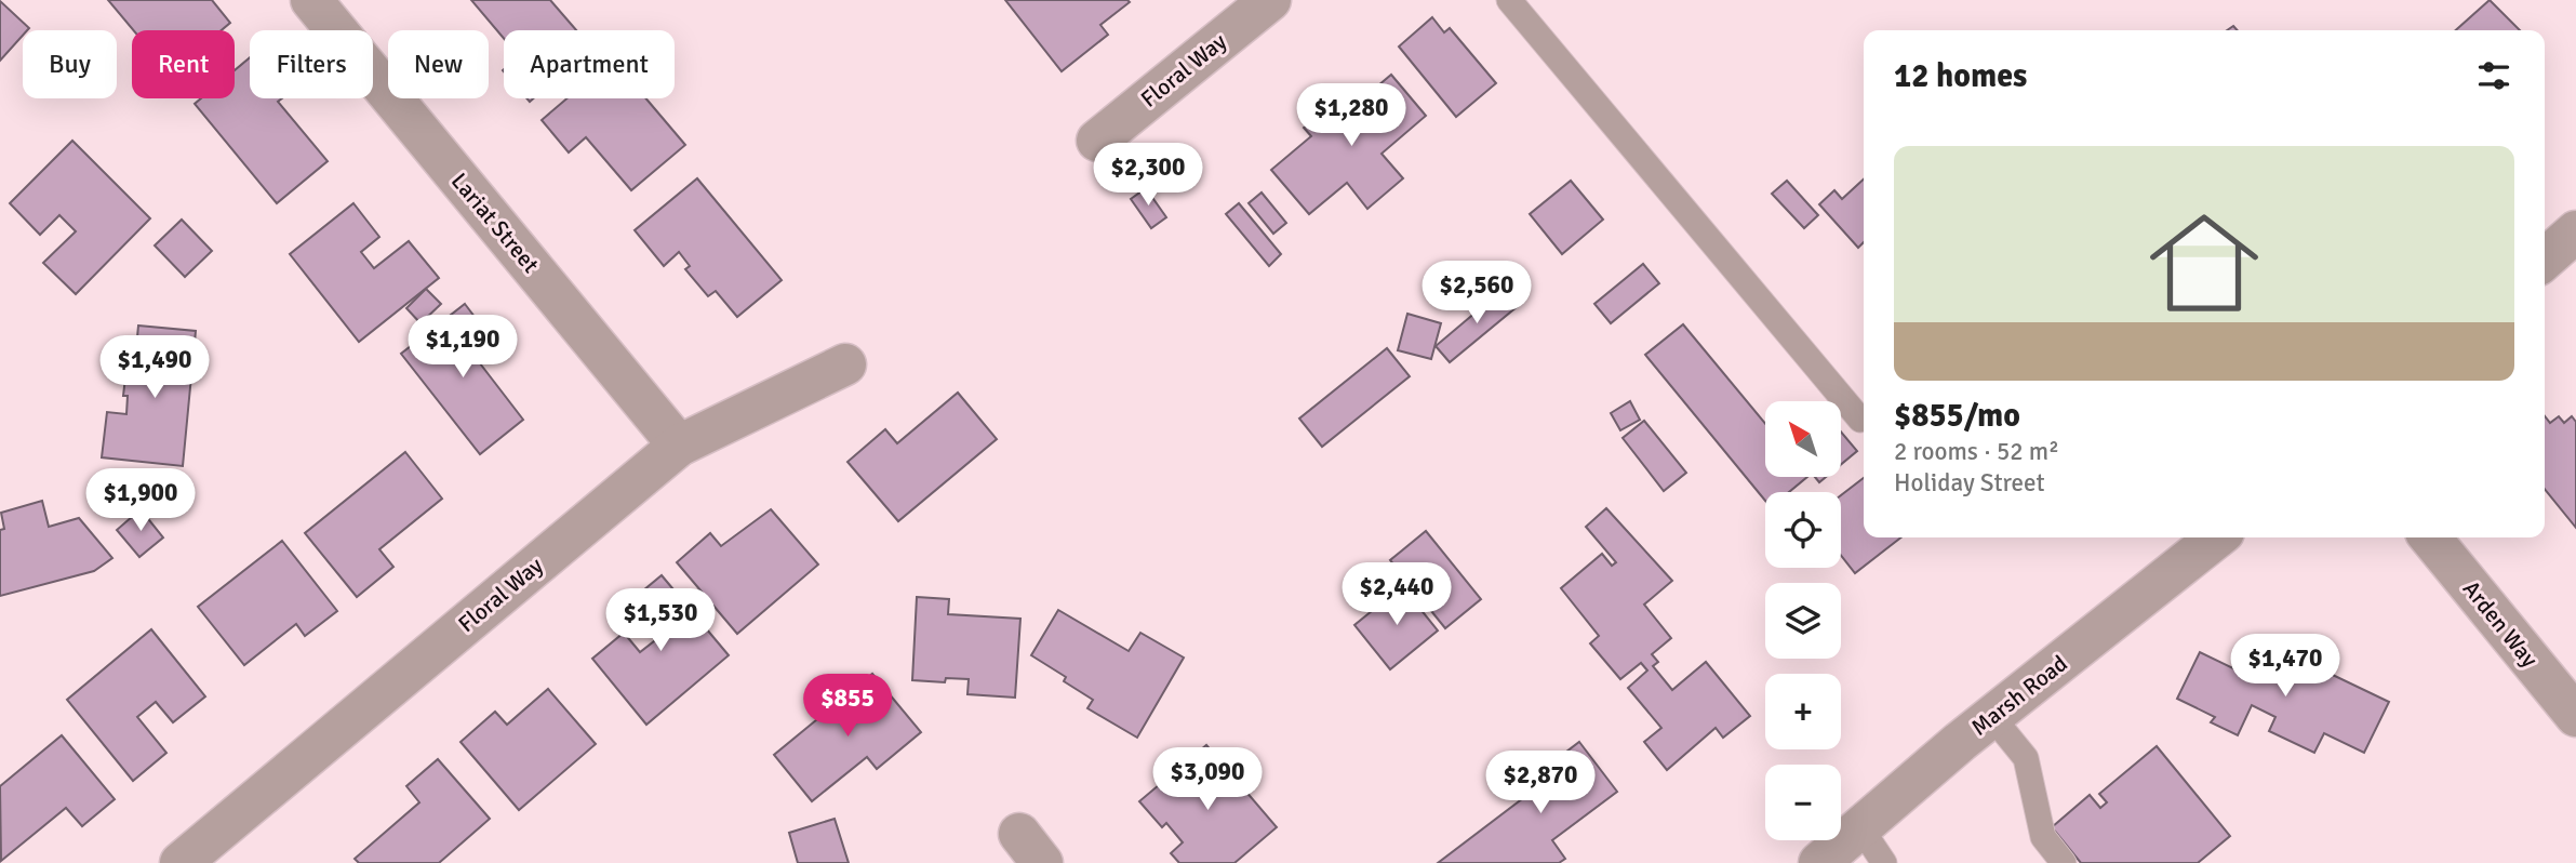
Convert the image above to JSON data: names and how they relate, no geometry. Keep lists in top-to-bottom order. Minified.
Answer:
{"streets":{"street":["Floral Way","Lariat Street","Arden Way","Marsh Road"]},"crossings":[["Floral Way","Lariat Street"]],"north":"top left","page":{"chip":["Buy","Rent","Filters","New","Apartment"],"heading":"12 homes","price":["$1,280","$2,300","$2,560","$1,190","$1,490","$1,900","$2,440","$1,530","$1,470","$855","$3,090","$2,870"],"list":[{"name":"$855/mo","note":"2 rooms · 52 m² · Holiday Street"}],"map_buttons":["+","−"]}}
